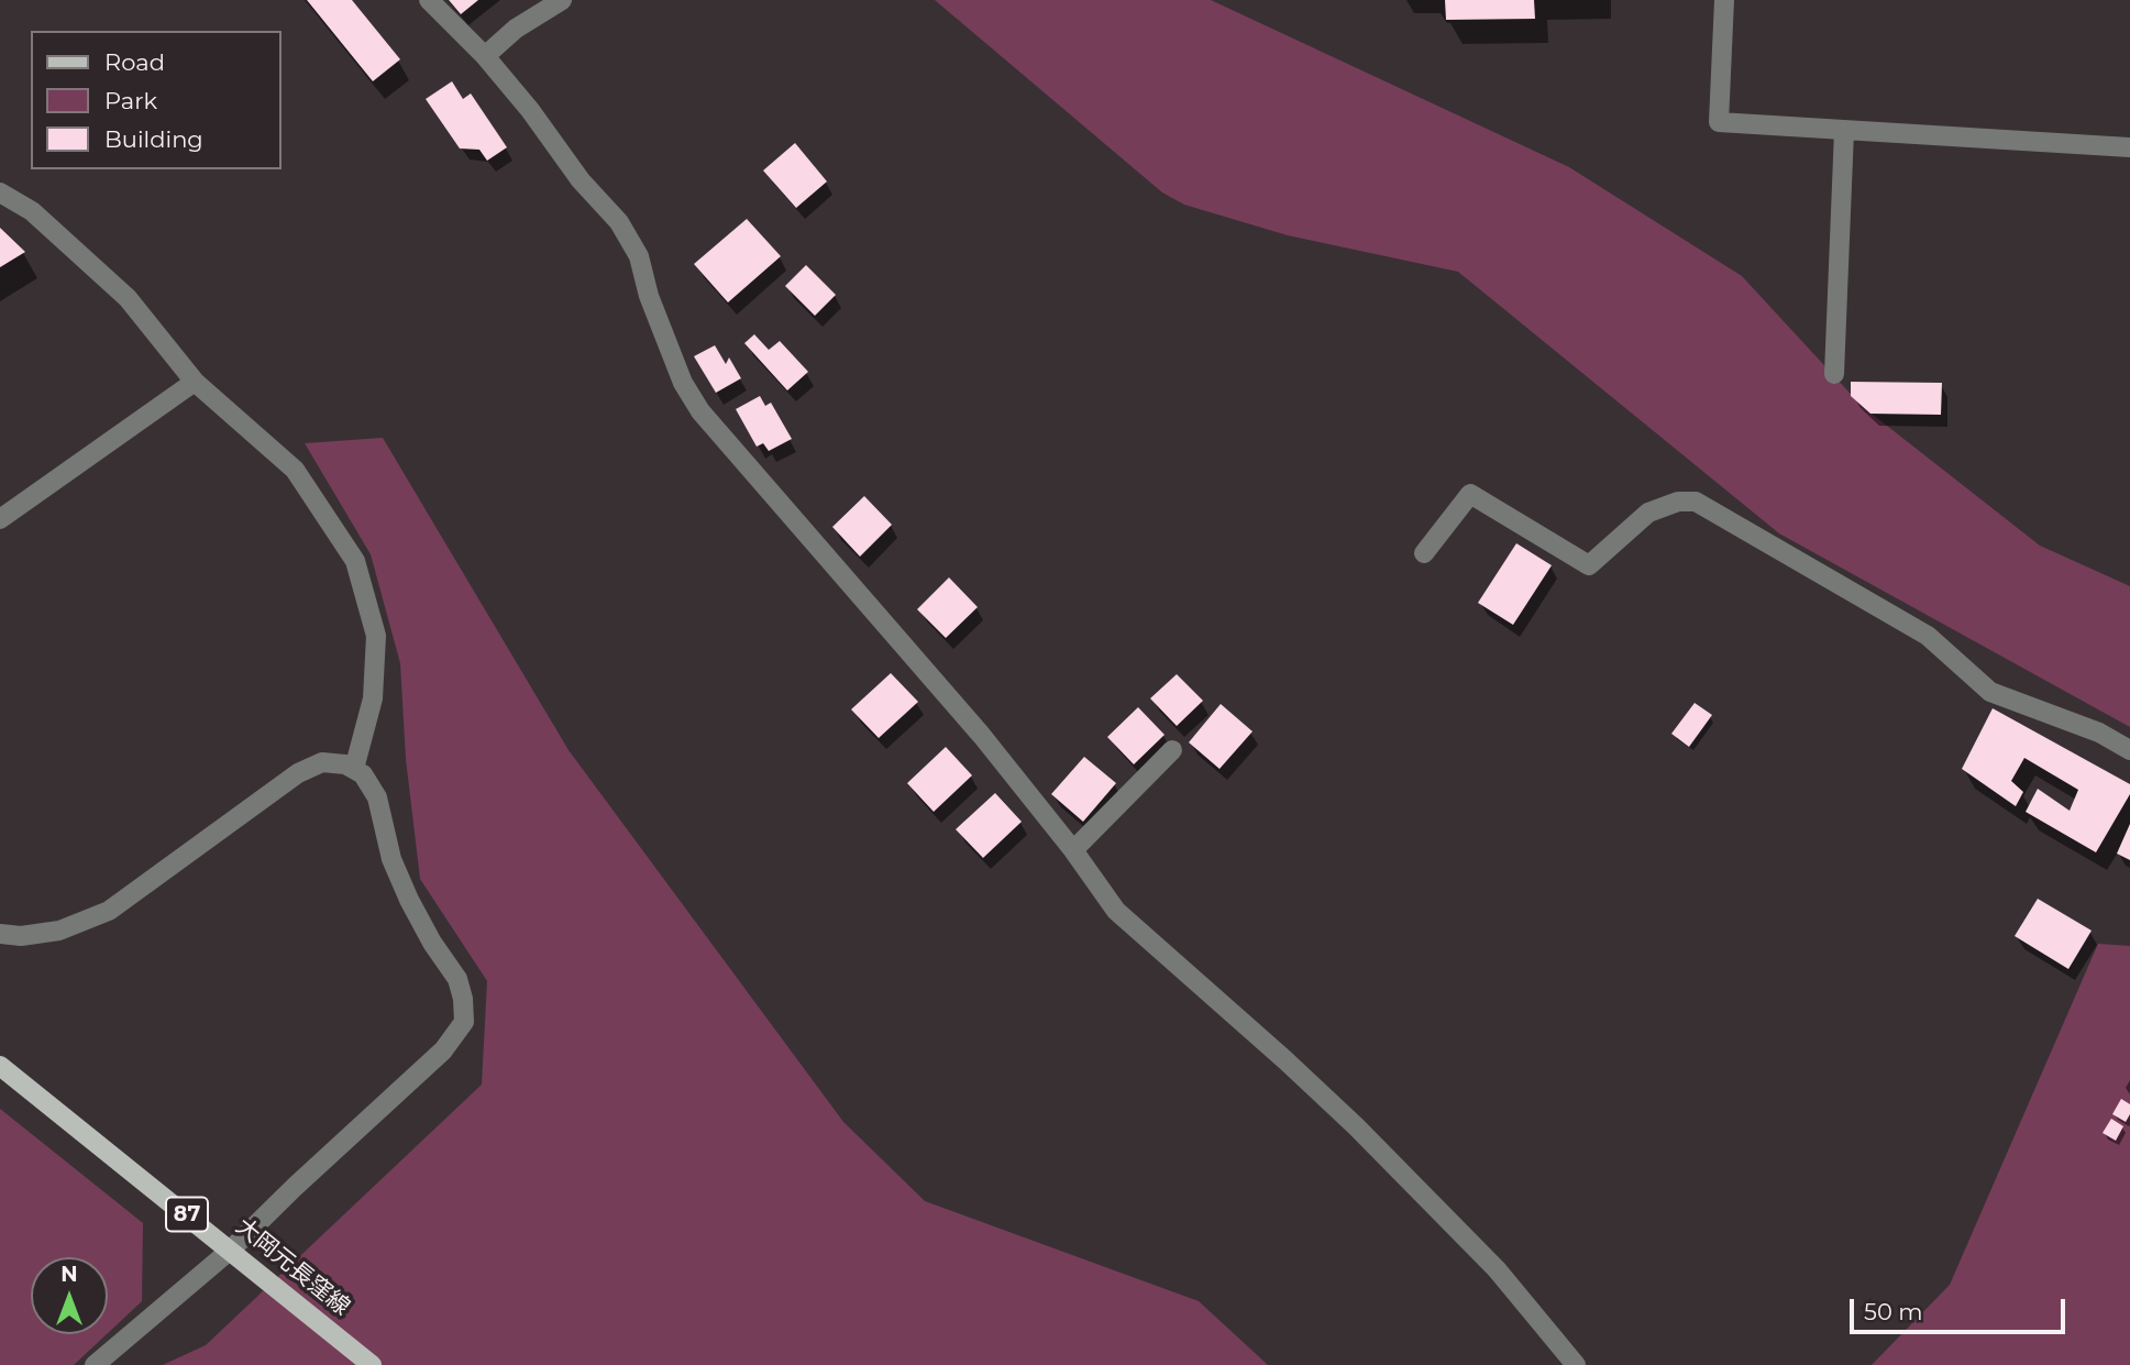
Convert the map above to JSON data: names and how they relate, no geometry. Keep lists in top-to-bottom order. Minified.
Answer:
{"streets":{"main road":["87","大岡元長窪線"]},"legend":["Road","Park","Building"],"scale_bar":"50 m","north":"top"}
